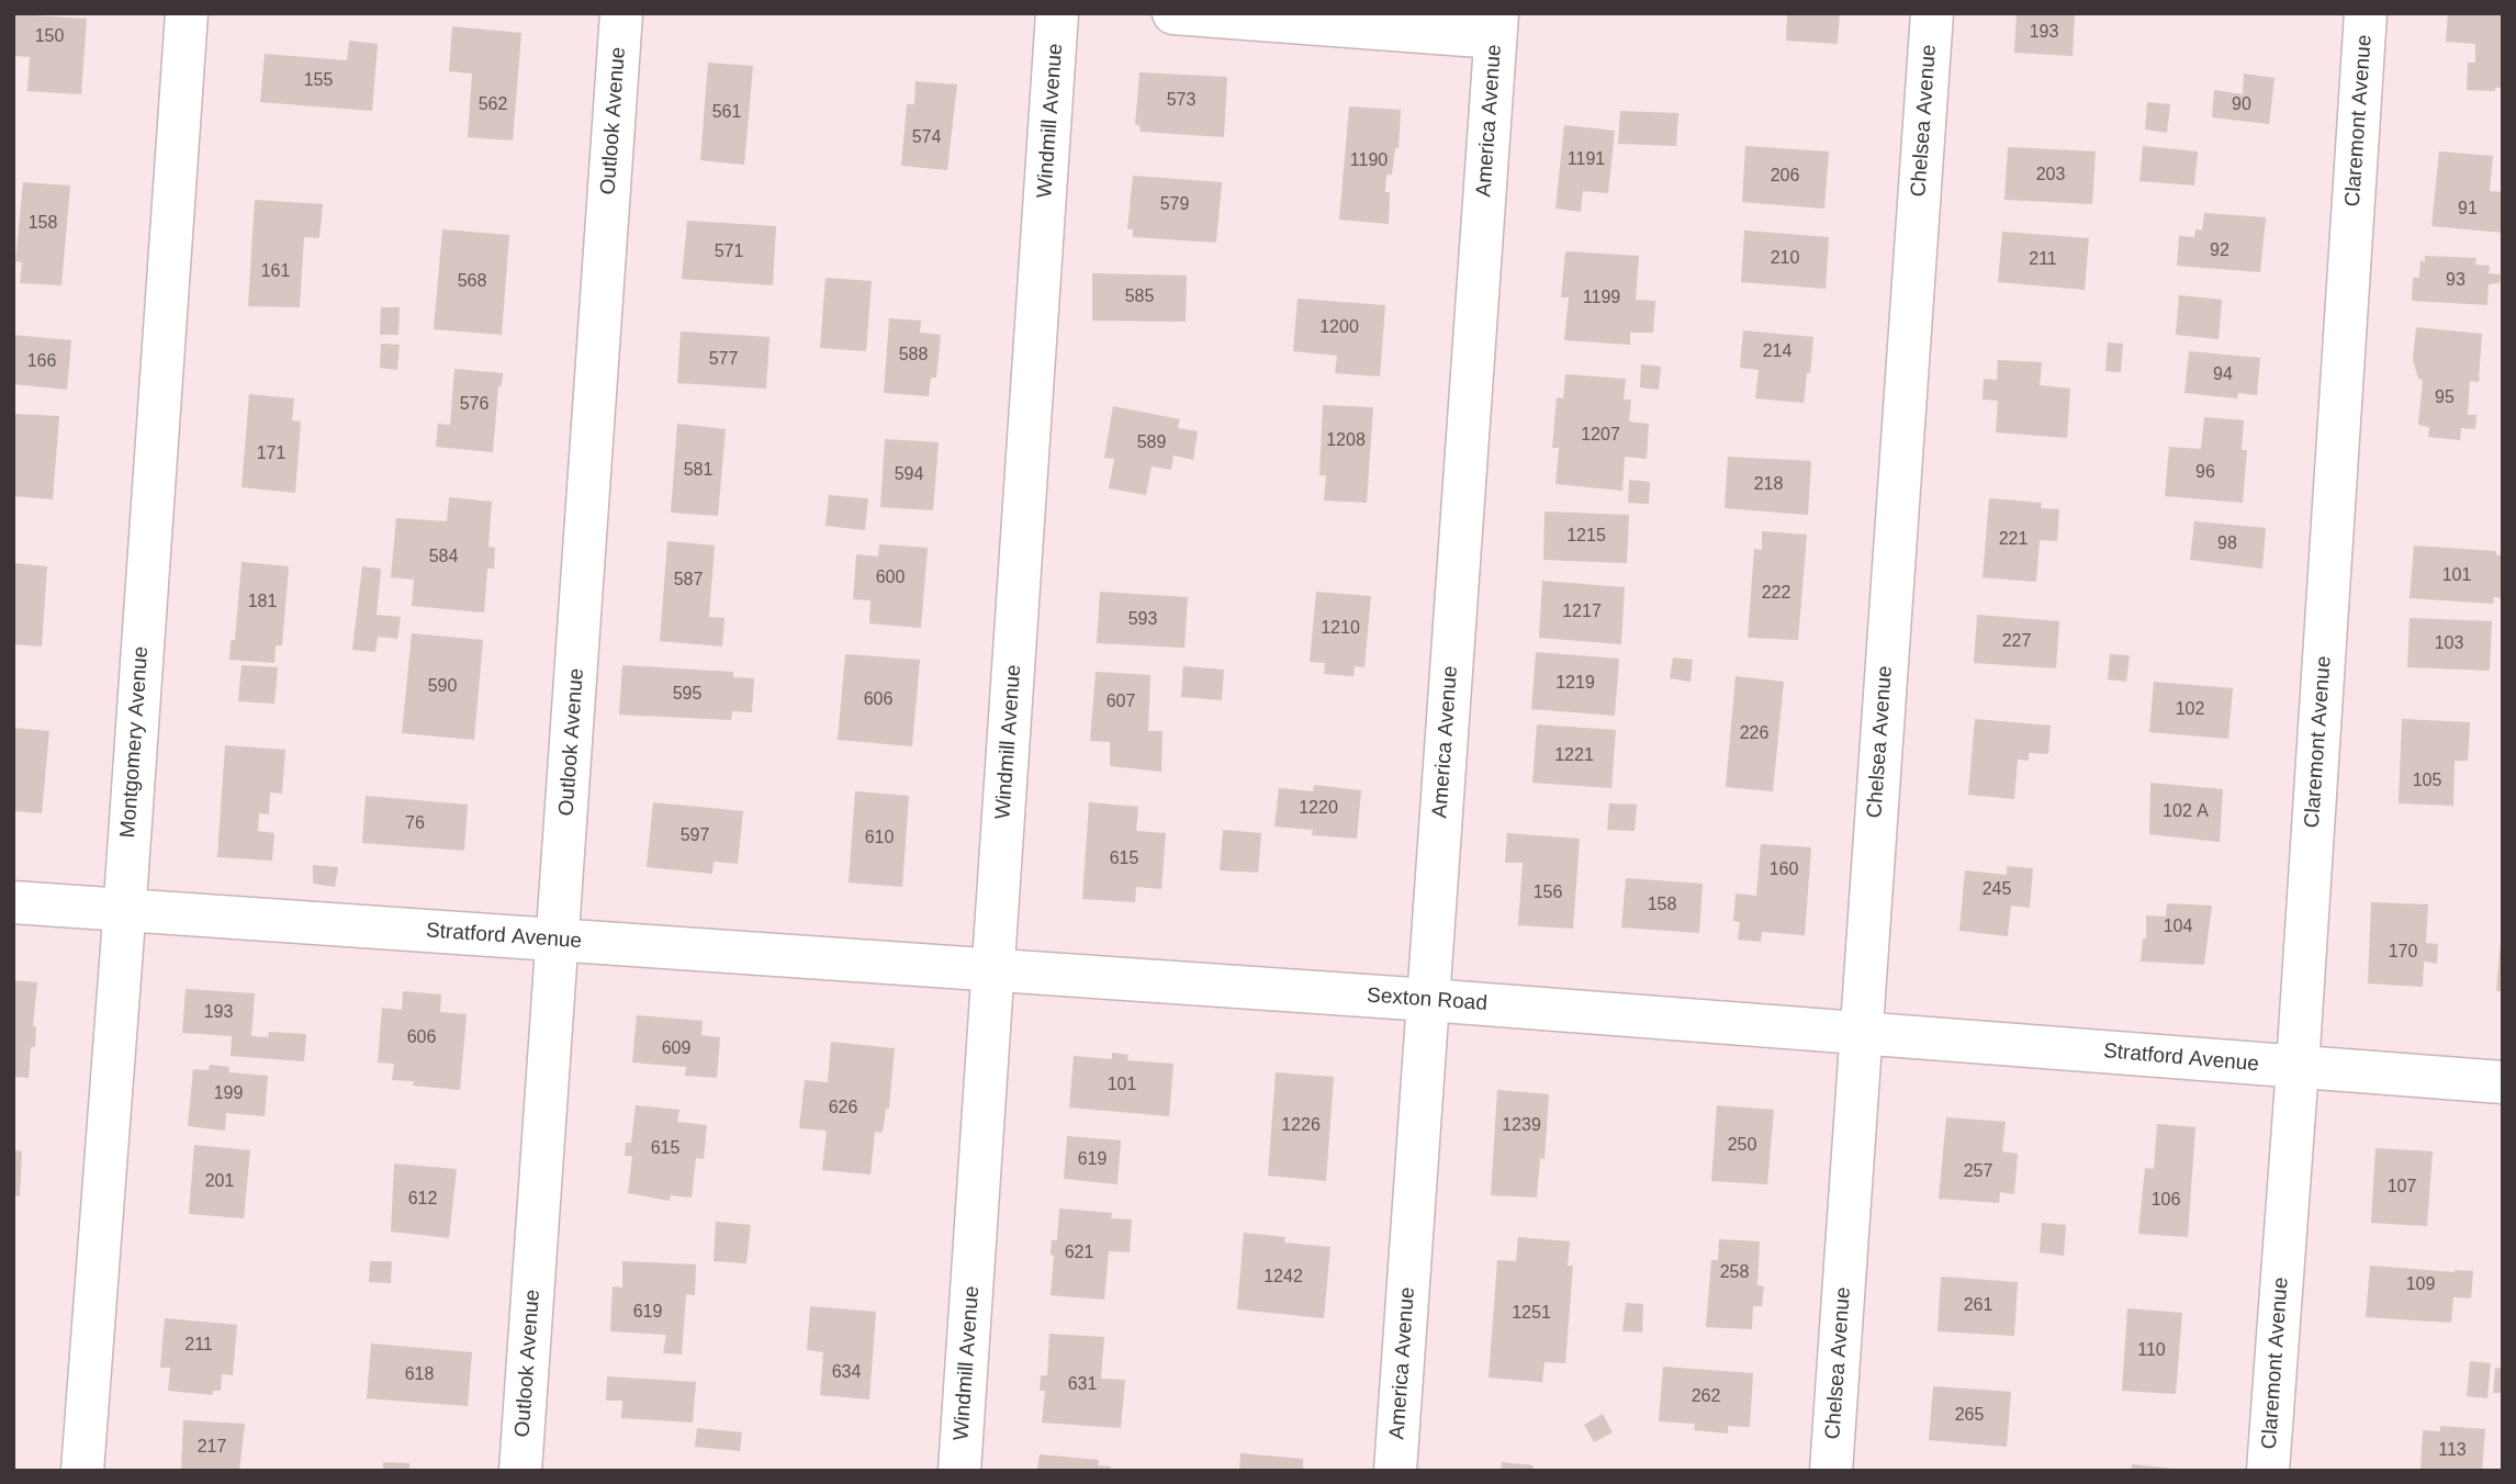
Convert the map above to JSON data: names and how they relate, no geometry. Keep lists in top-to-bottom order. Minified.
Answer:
{"streets":{"street":["Outlook Avenue","Windmill Avenue","America Avenue","Chelsea Avenue","Claremont Avenue","Montgomery Avenue","Stratford Avenue","Sexton Road"]},"crossings":[["Outlook Avenue","Stratford Avenue"],["Windmill Avenue","Stratford Avenue"],["Windmill Avenue","Sexton Road"],["America Avenue","Sexton Road"],["Chelsea Avenue","Stratford Avenue"],["Chelsea Avenue","Sexton Road"],["Claremont Avenue","Stratford Avenue"],["Montgomery Avenue","Stratford Avenue"],["Stratford Avenue","Sexton Road"]],"house_numbers":["193","150","155","573","562","90","561","574","1191","1190","203","206","579","91","158","92","571","210","211","161","93","568","585","1199","1200","214","588","577","166","94","95","576","1207","1208","589","171","581","96","594","218","1215","221","98","584","101","600","587","222","181","1217","593","1210","227","103","1219","590","595","606","607","102","226","1221","105","1220","102 A","76","597","610","615","160","245","156","158","104","170","193","606","609","101","199","626","1226","1239","250","615","619","257","201","107","612","106","621","258","1242","109","261","619","1251","211","110","634","618","631","262","265","217","113"]}
